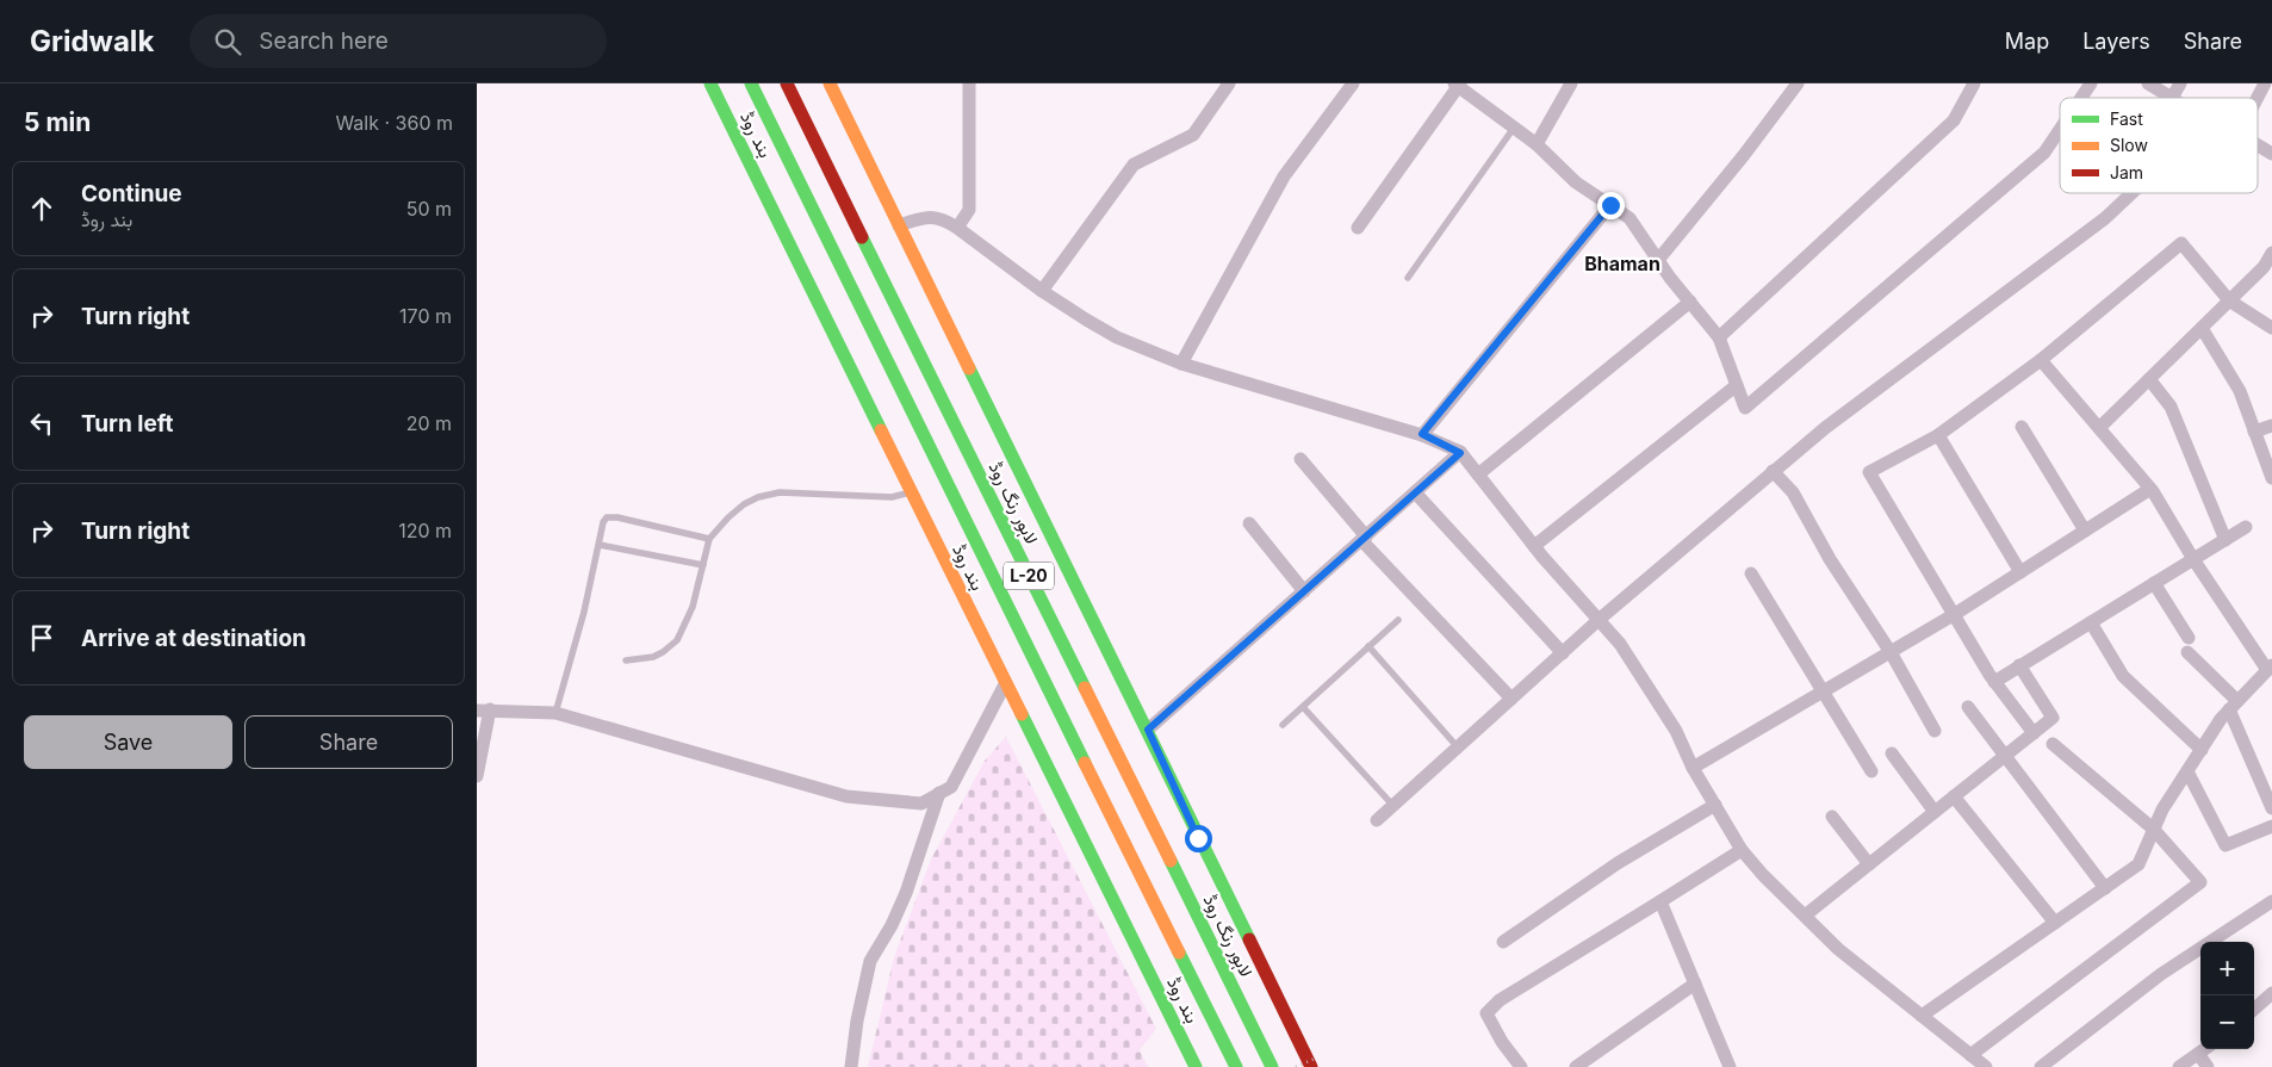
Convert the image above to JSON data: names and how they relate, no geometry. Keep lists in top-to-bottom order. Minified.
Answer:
{"streets":{"main road":["بند روڈ","لاہور رنگ روڈ","L-20"]},"districts":["Bhaman"],"legend":["Fast","Slow","Jam"],"page":{"header":"Gridwalk","search":"Search here","nav":["Map","Layers","Share"],"heading":["5 min","Walk · 360 m"],"list":[["Continue","بند روڈ","50 m"],["Turn right","170 m"],["Turn left","20 m"],["Turn right","120 m"],"Arrive at destination"],"buttons":["Save","Share"],"map_buttons":["+","−"]}}
